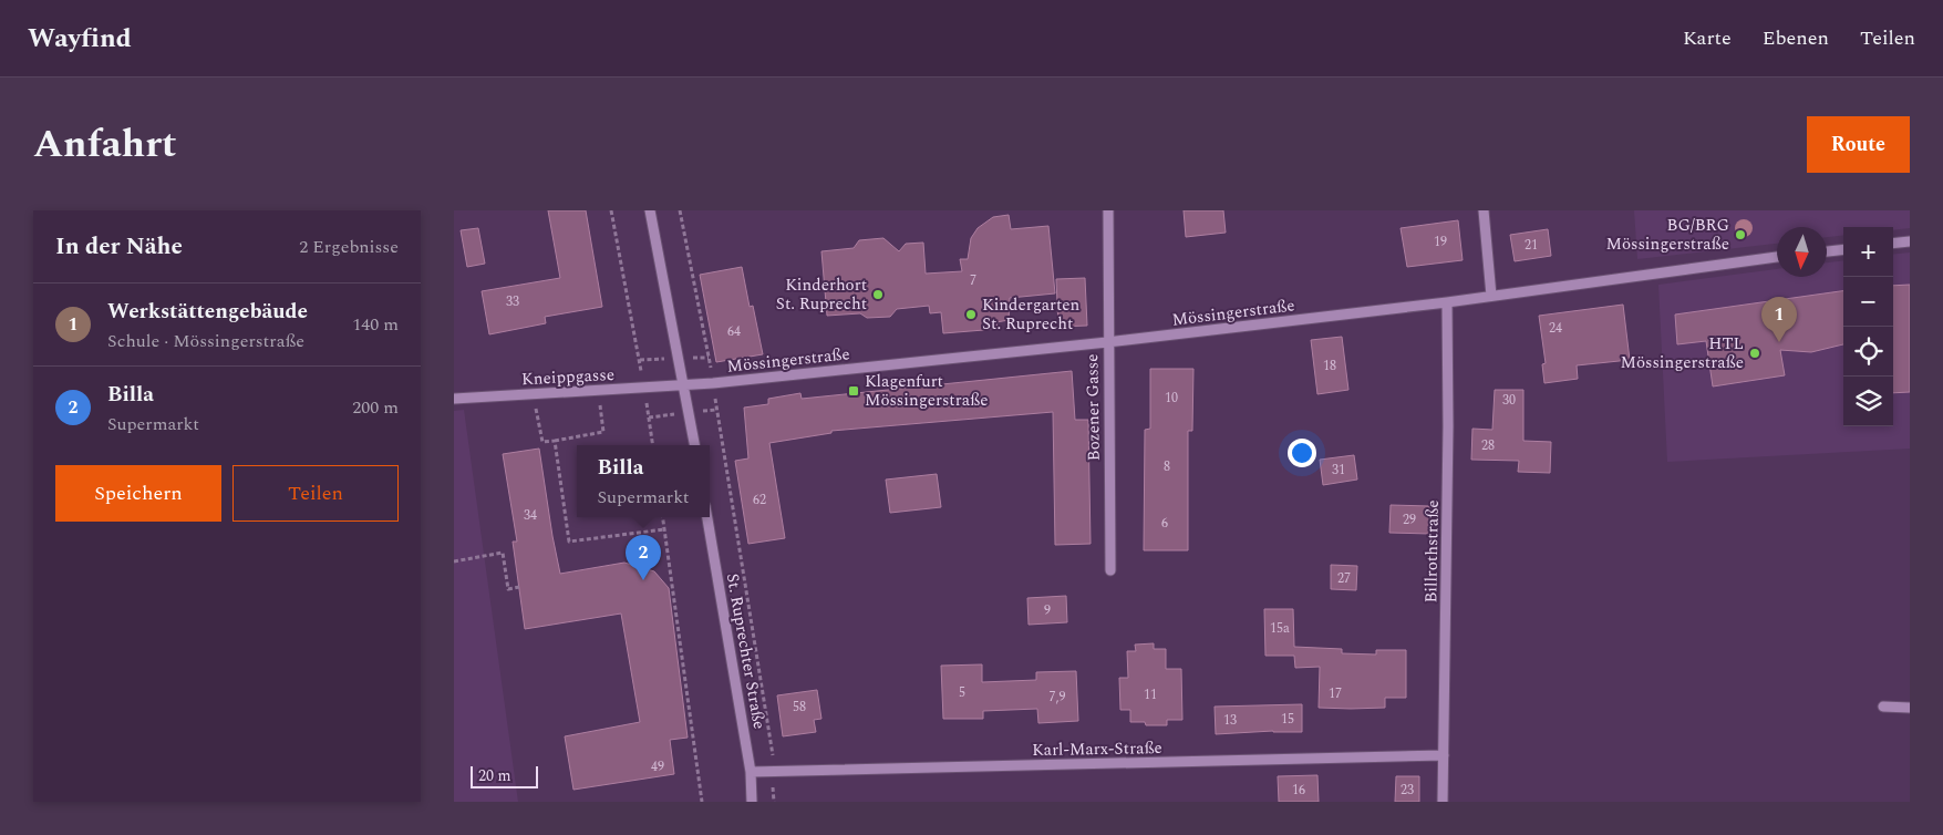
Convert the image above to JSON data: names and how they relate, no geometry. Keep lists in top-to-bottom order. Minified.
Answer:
{"streets":{"street":["Mössingerstraße","Kneippgasse","Bozener Gasse","Billrothstraße","St. Ruprechter Straße","Karl-Marx-Straße"]},"crossings":[["Mössingerstraße","Kneippgasse"],["Mössingerstraße","Bozener Gasse"],["Mössingerstraße","Billrothstraße"],["Billrothstraße","Karl-Marx-Straße"],["St. Ruprechter Straße","Karl-Marx-Straße"]],"places":{"other":["BG/BRG Mössingerstraße","Kinderhort St. Ruprecht","Kindergarten St. Ruprecht","HTL Mössingerstraße"],"transit":["Klagenfurt Mössingerstraße"]},"house_numbers":["19","21","7","33","24","64","18","10","30","28","8","31","62","34","29","6","27","9","15a","5","17","11","7,9","58","15","13","49","16","23"],"scale_bar":"20 m","north":"bottom","page":{"header":"Wayfind","nav":["Karte","Ebenen","Teilen"],"title":"Anfahrt","buttons":["Route",["Speichern","Teilen"]],"heading":["In der Nähe","2 Ergebnisse"],"map_buttons":["+","−"],"list":[{"mark":"1","name":"Werkstättengebäude","note":"Schule · Mössingerstraße","value":"140 m"},{"mark":"2","name":"Billa","note":"Supermarkt","value":"200 m"}],"pins":["1","2"],"popup":["Billa","Supermarkt"],"scale":"20 m"}}
